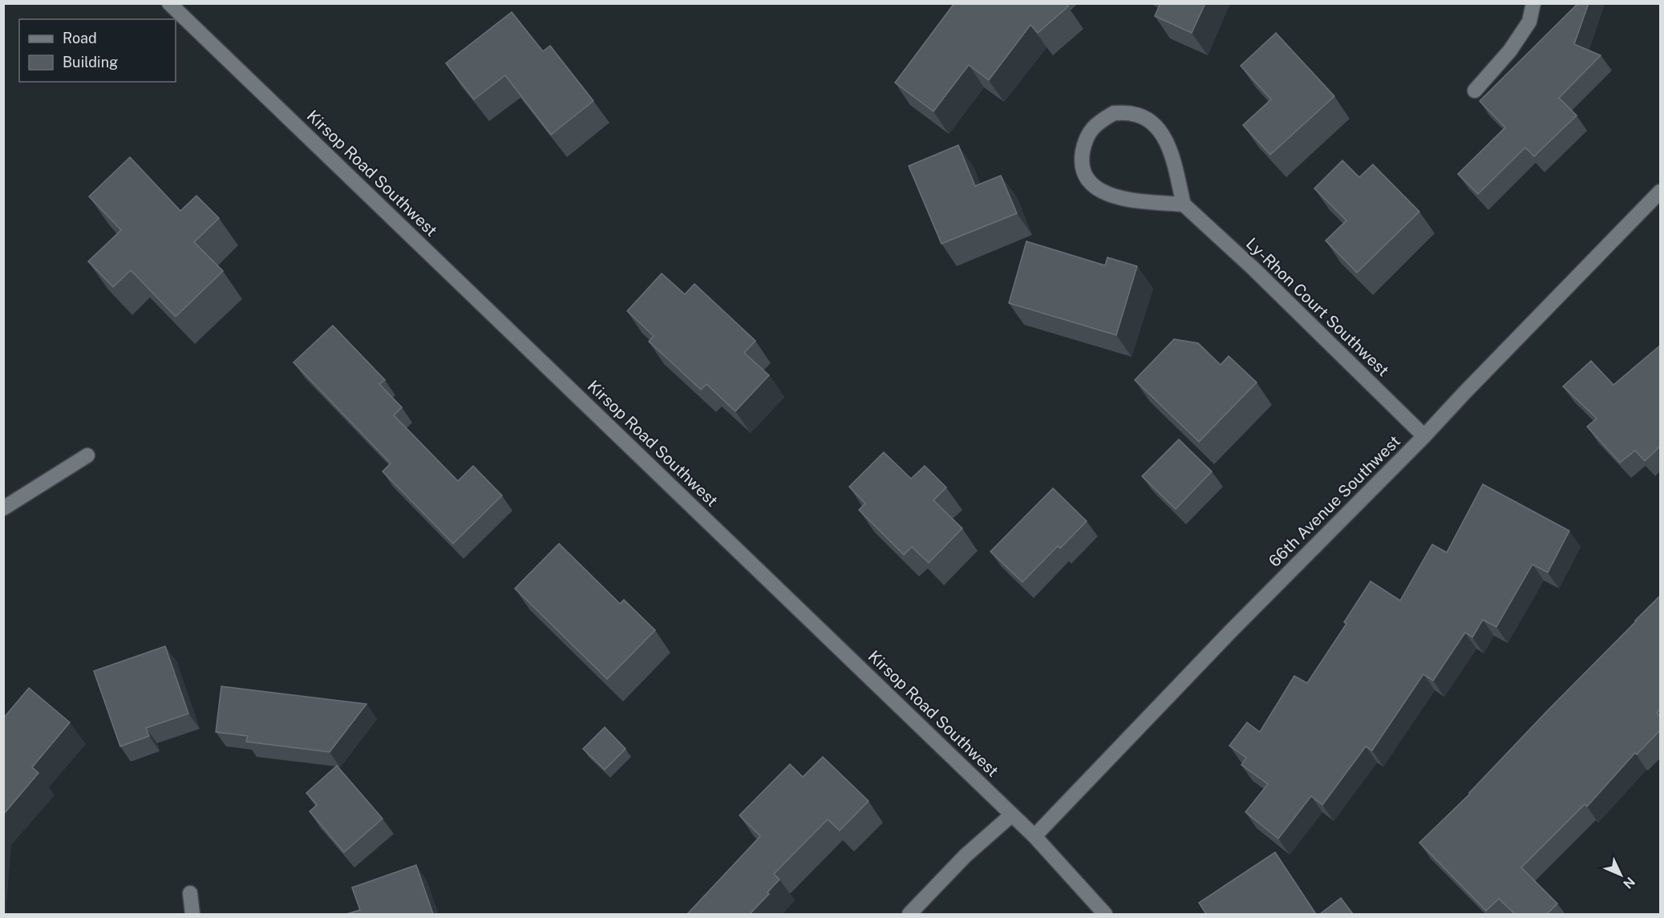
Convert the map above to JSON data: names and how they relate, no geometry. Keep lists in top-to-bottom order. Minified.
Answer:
{"streets":{"street":["Kirsop Road Southwest","Ly-Rhon Court Southwest","66th Avenue Southwest"]},"crossings":[["Kirsop Road Southwest","66th Avenue Southwest"],["Ly-Rhon Court Southwest","66th Avenue Southwest"]],"legend":["Road","Building"],"north":"bottom right"}
